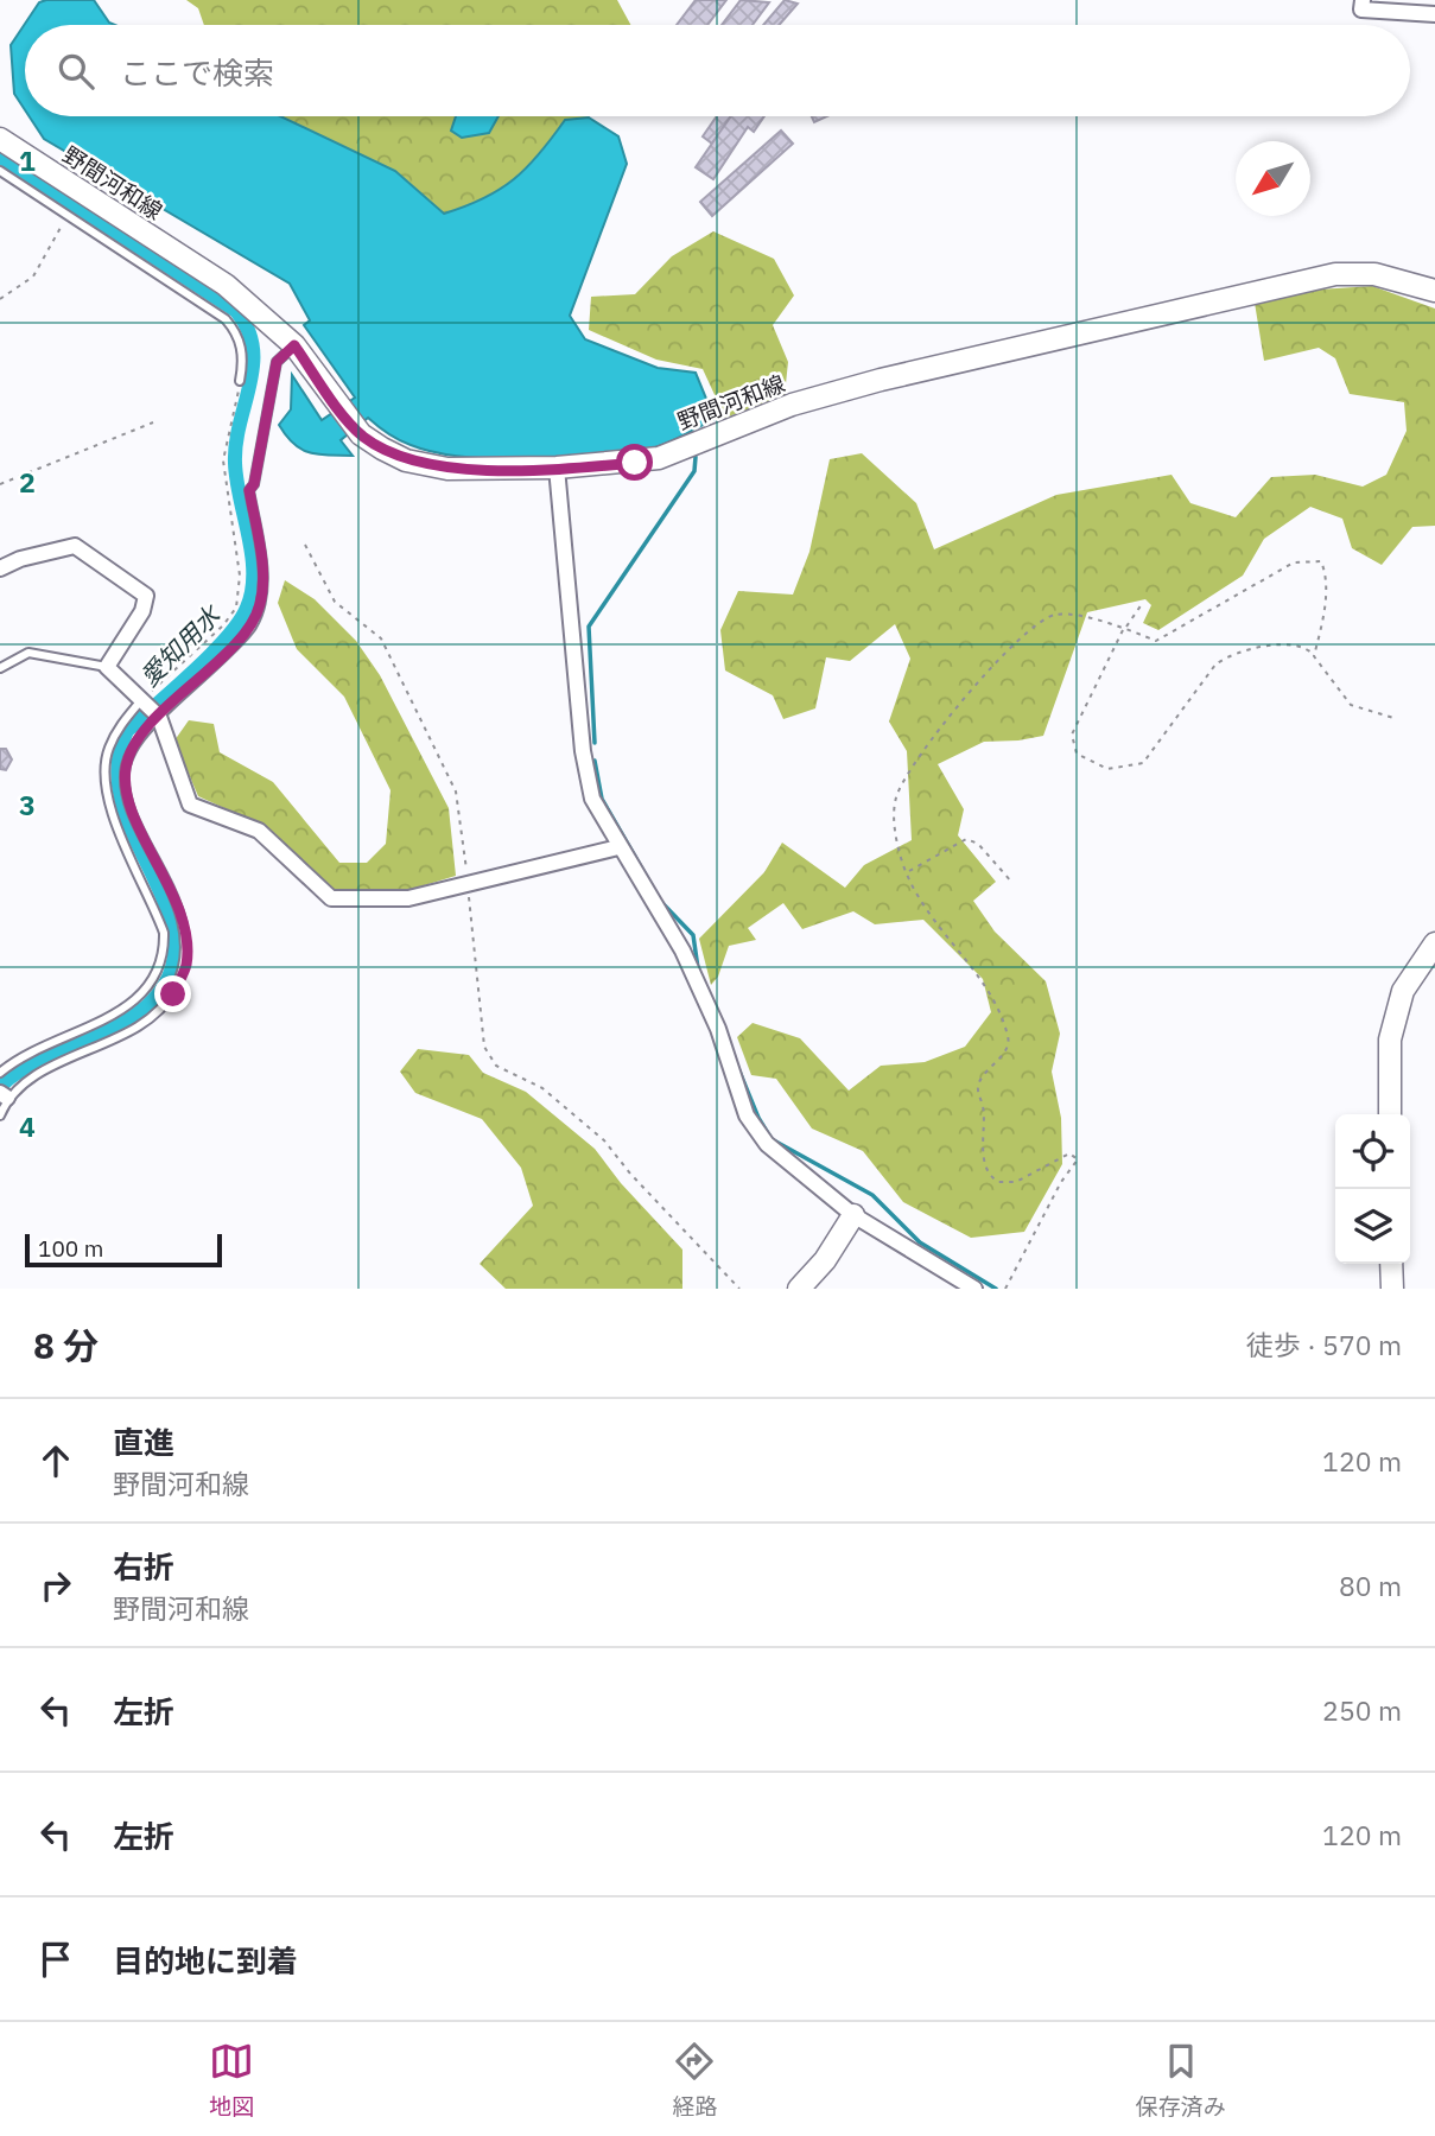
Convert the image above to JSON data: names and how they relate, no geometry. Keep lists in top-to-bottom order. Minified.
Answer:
{"streets":{"main road":["野間河和線"]},"water":["愛知用水"],"scale_bar":"100 m","north":"bottom left","page":{"search":"ここで検索","scale":"100 m","heading":["8 分","徒歩 · 570 m"],"list":[["直進","野間河和線","120 m"],["右折","野間河和線","80 m"],["左折","250 m"],["左折","120 m"],"目的地に到着"],"nav":["地図","経路","保存済み"]},"grid":{"rows":["1","2","3","4"]}}
